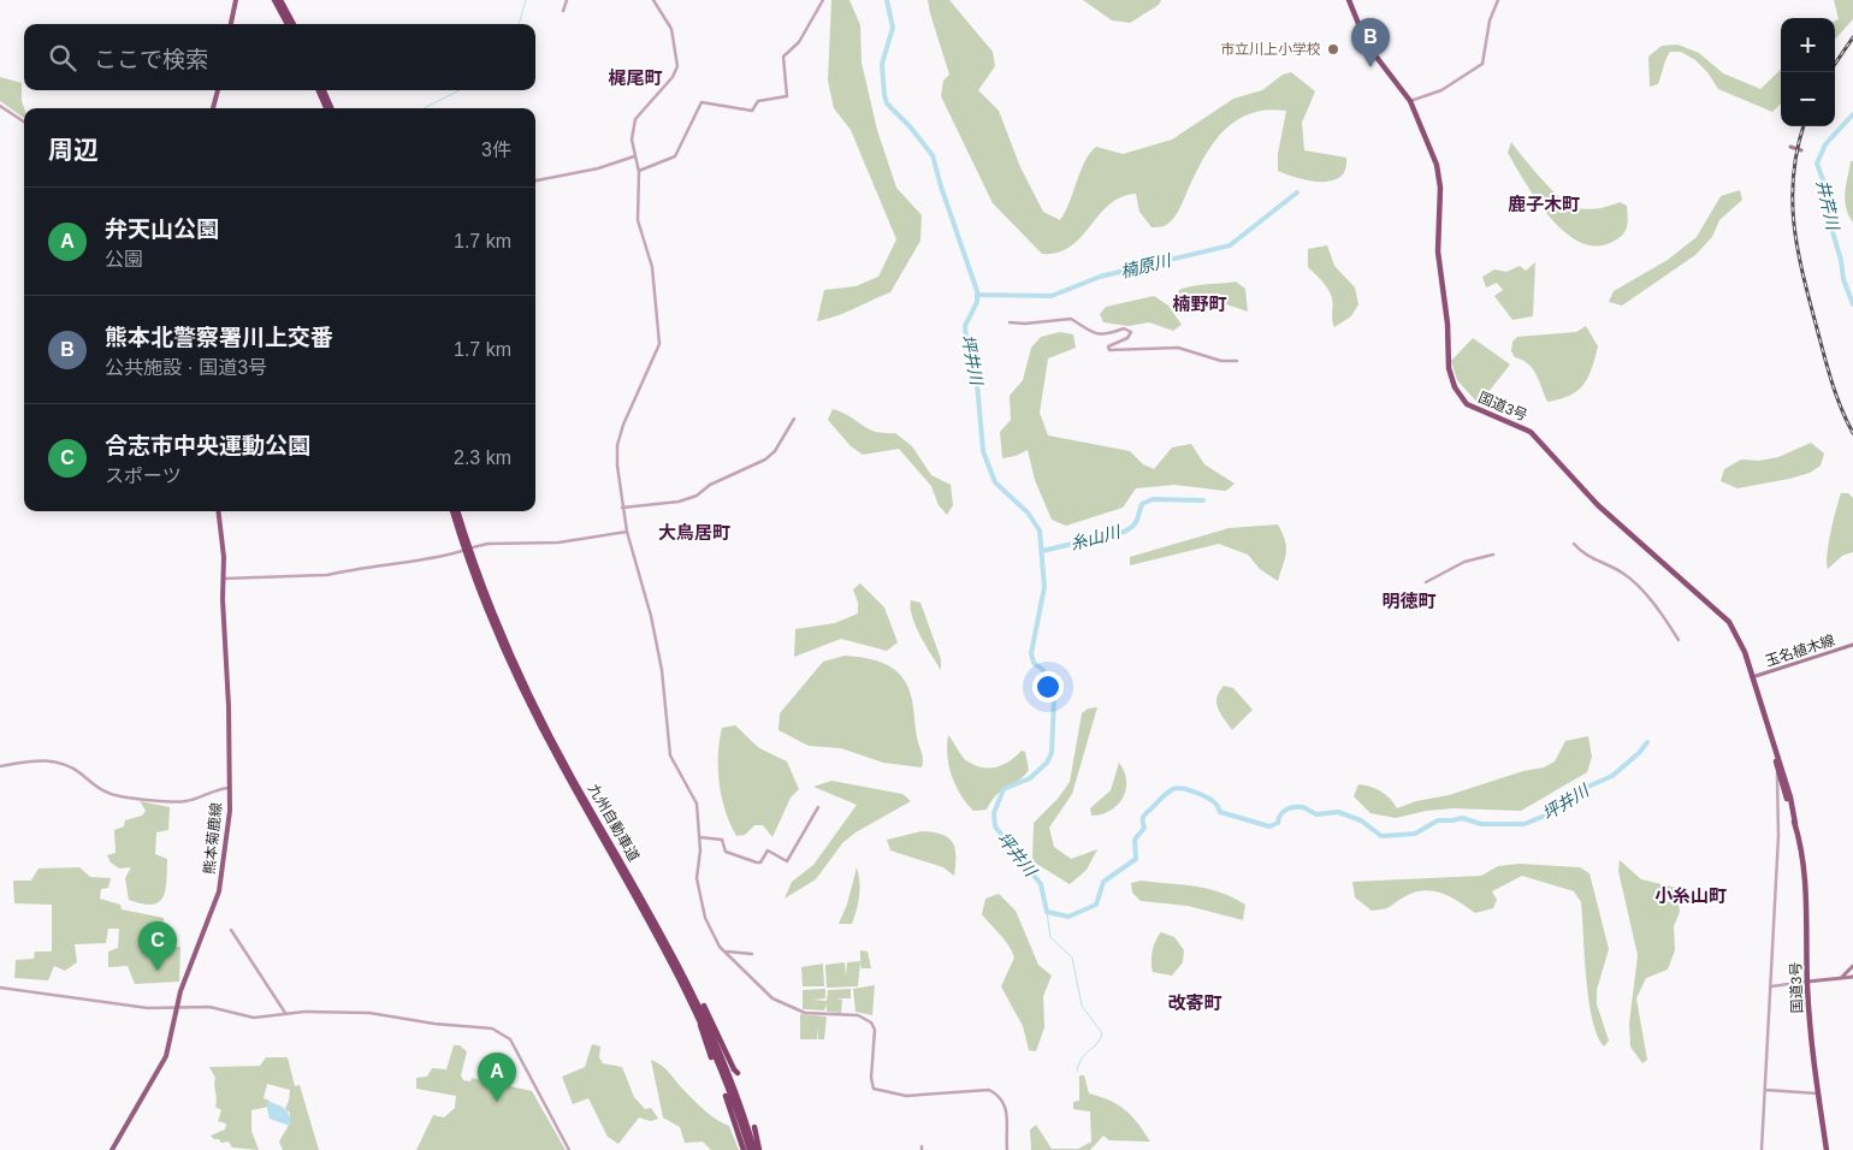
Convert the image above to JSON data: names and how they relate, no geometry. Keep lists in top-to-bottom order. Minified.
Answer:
{"streets":{"highway":["国道3号","九州自動車道"],"main road":["玉名植木線","熊本菊鹿線"]},"crossings":[["国道3号","玉名植木線"]],"districts":["梶尾町","鹿子木町","楠野町","大鳥居町","明徳町","小糸山町","改寄町"],"water":["井芹川","楠原川","坪井川","糸山川"],"places":["市立川上小学校"],"page":{"map_buttons":["+","−"],"pins":["B","C","A"],"search":"ここで検索","heading":["周辺","3件"],"list":[{"mark":"A","name":"弁天山公園","note":"公園","value":"1.7 km"},{"mark":"B","name":"熊本北警察署川上交番","note":"公共施設 · 国道3号","value":"1.7 km"},{"mark":"C","name":"合志市中央運動公園","note":"スポーツ","value":"2.3 km"}]}}
